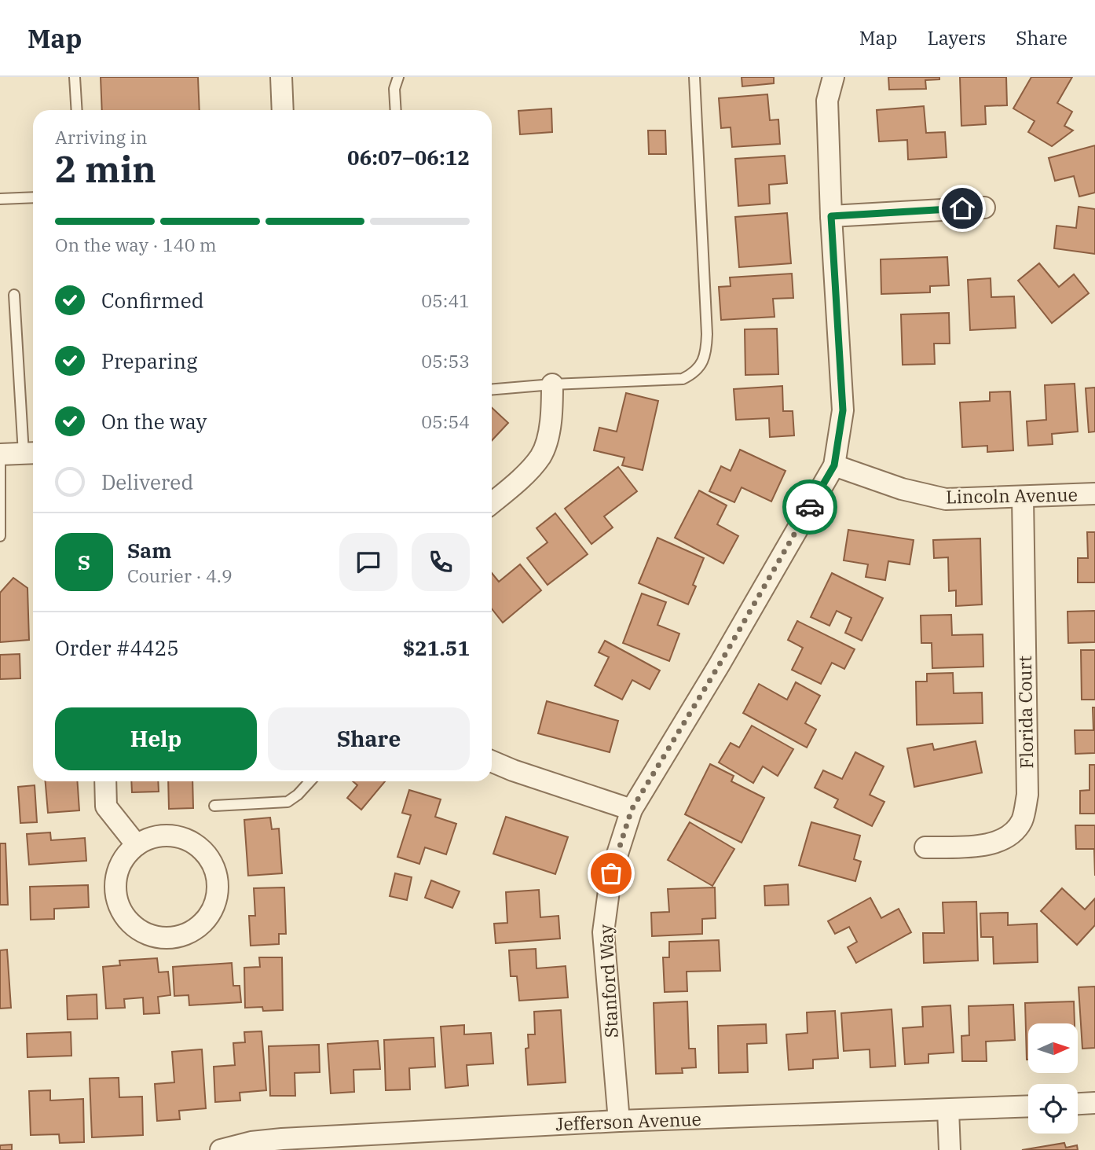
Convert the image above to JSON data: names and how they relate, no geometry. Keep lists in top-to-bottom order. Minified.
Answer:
{"streets":{"street":["Lincoln Avenue","Florida Court","Stanford Way","Jefferson Avenue"]},"crossings":[["Lincoln Avenue","Florida Court"],["Lincoln Avenue","Stanford Way"],["Stanford Way","Jefferson Avenue"]],"north":"right","page":{"header":"Map","nav":["Map","Layers","Share"],"heading":["2 min","Arriving in","06:07–06:12"],"panel":["Sam","Courier · 4.9","Order #4425","$21.51"],"bar":"On the way · 140 m","list":[["Confirmed","05:41"],["Preparing","05:53"],["On the way","05:54"],"Delivered"],"round":"S","buttons":["Help","Share"]}}
